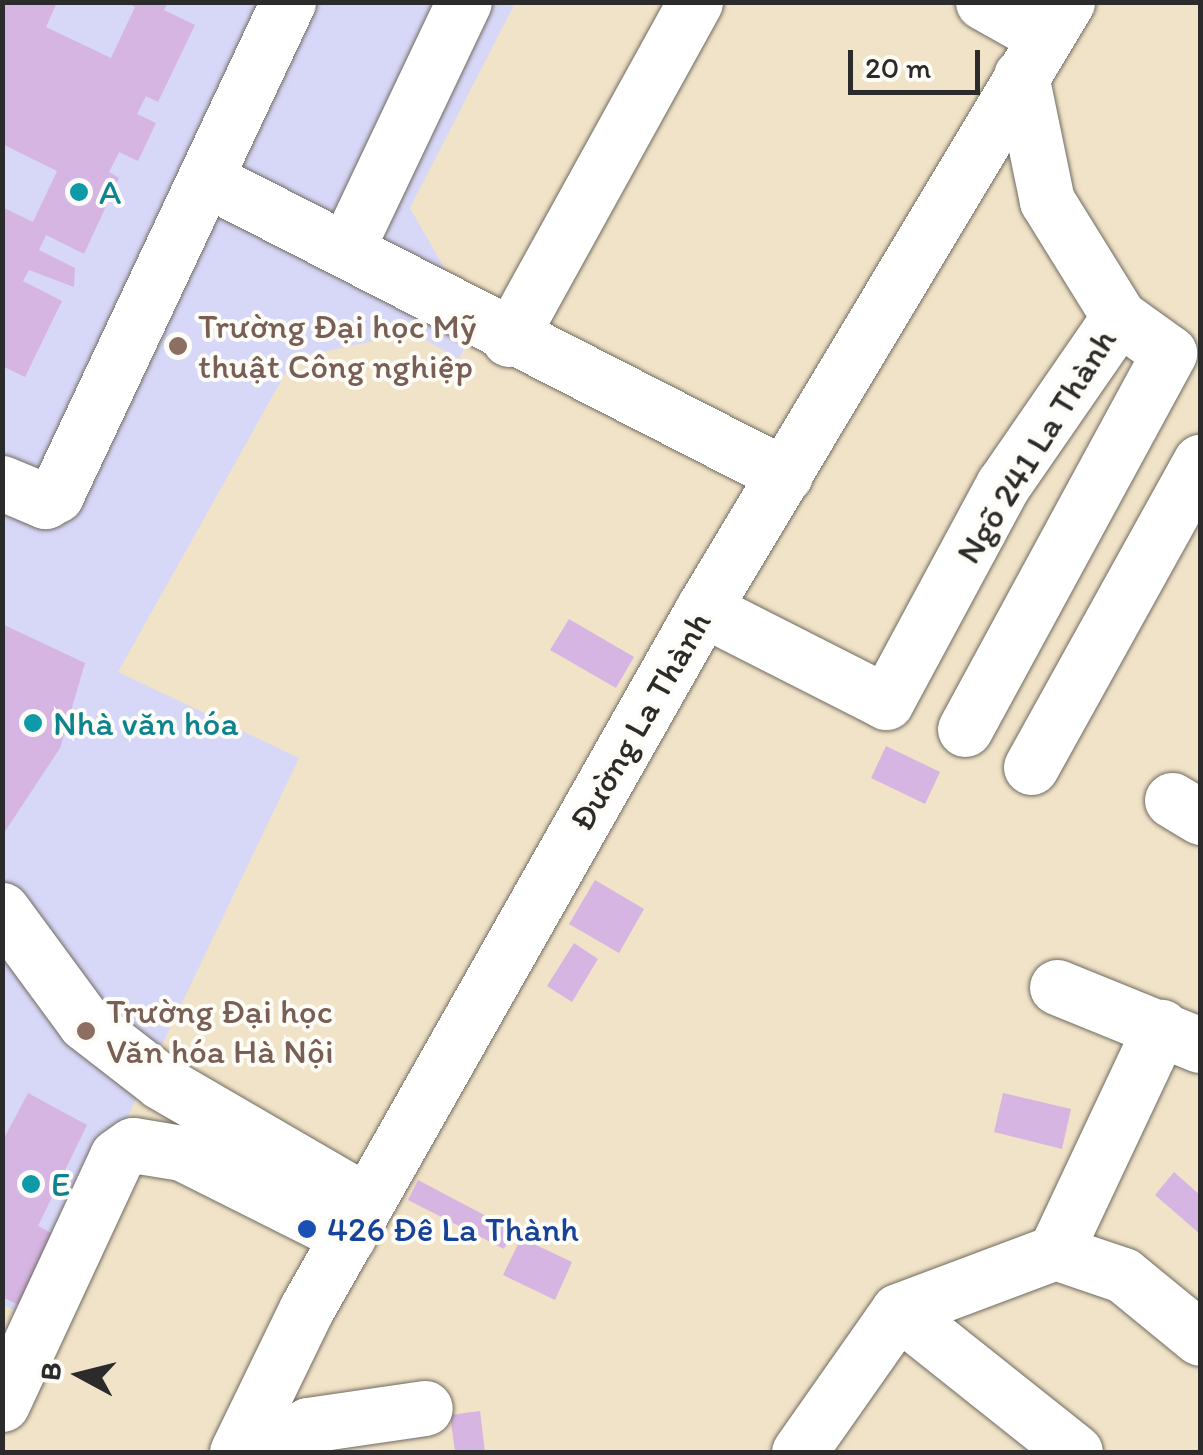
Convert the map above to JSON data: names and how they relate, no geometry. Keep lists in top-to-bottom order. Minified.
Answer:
{"streets":{"street":["Ngõ 241 La Thành","Đường La Thành"]},"crossings":[["Ngõ 241 La Thành","Đường La Thành"]],"places":["A","Trường Đại học Mỹ thuật Công nghiệp","Nhà văn hóa","Trường Đại học Văn hóa Hà Nội","E","426 Đê La Thành"],"scale_bar":"20 m","north":"left"}
